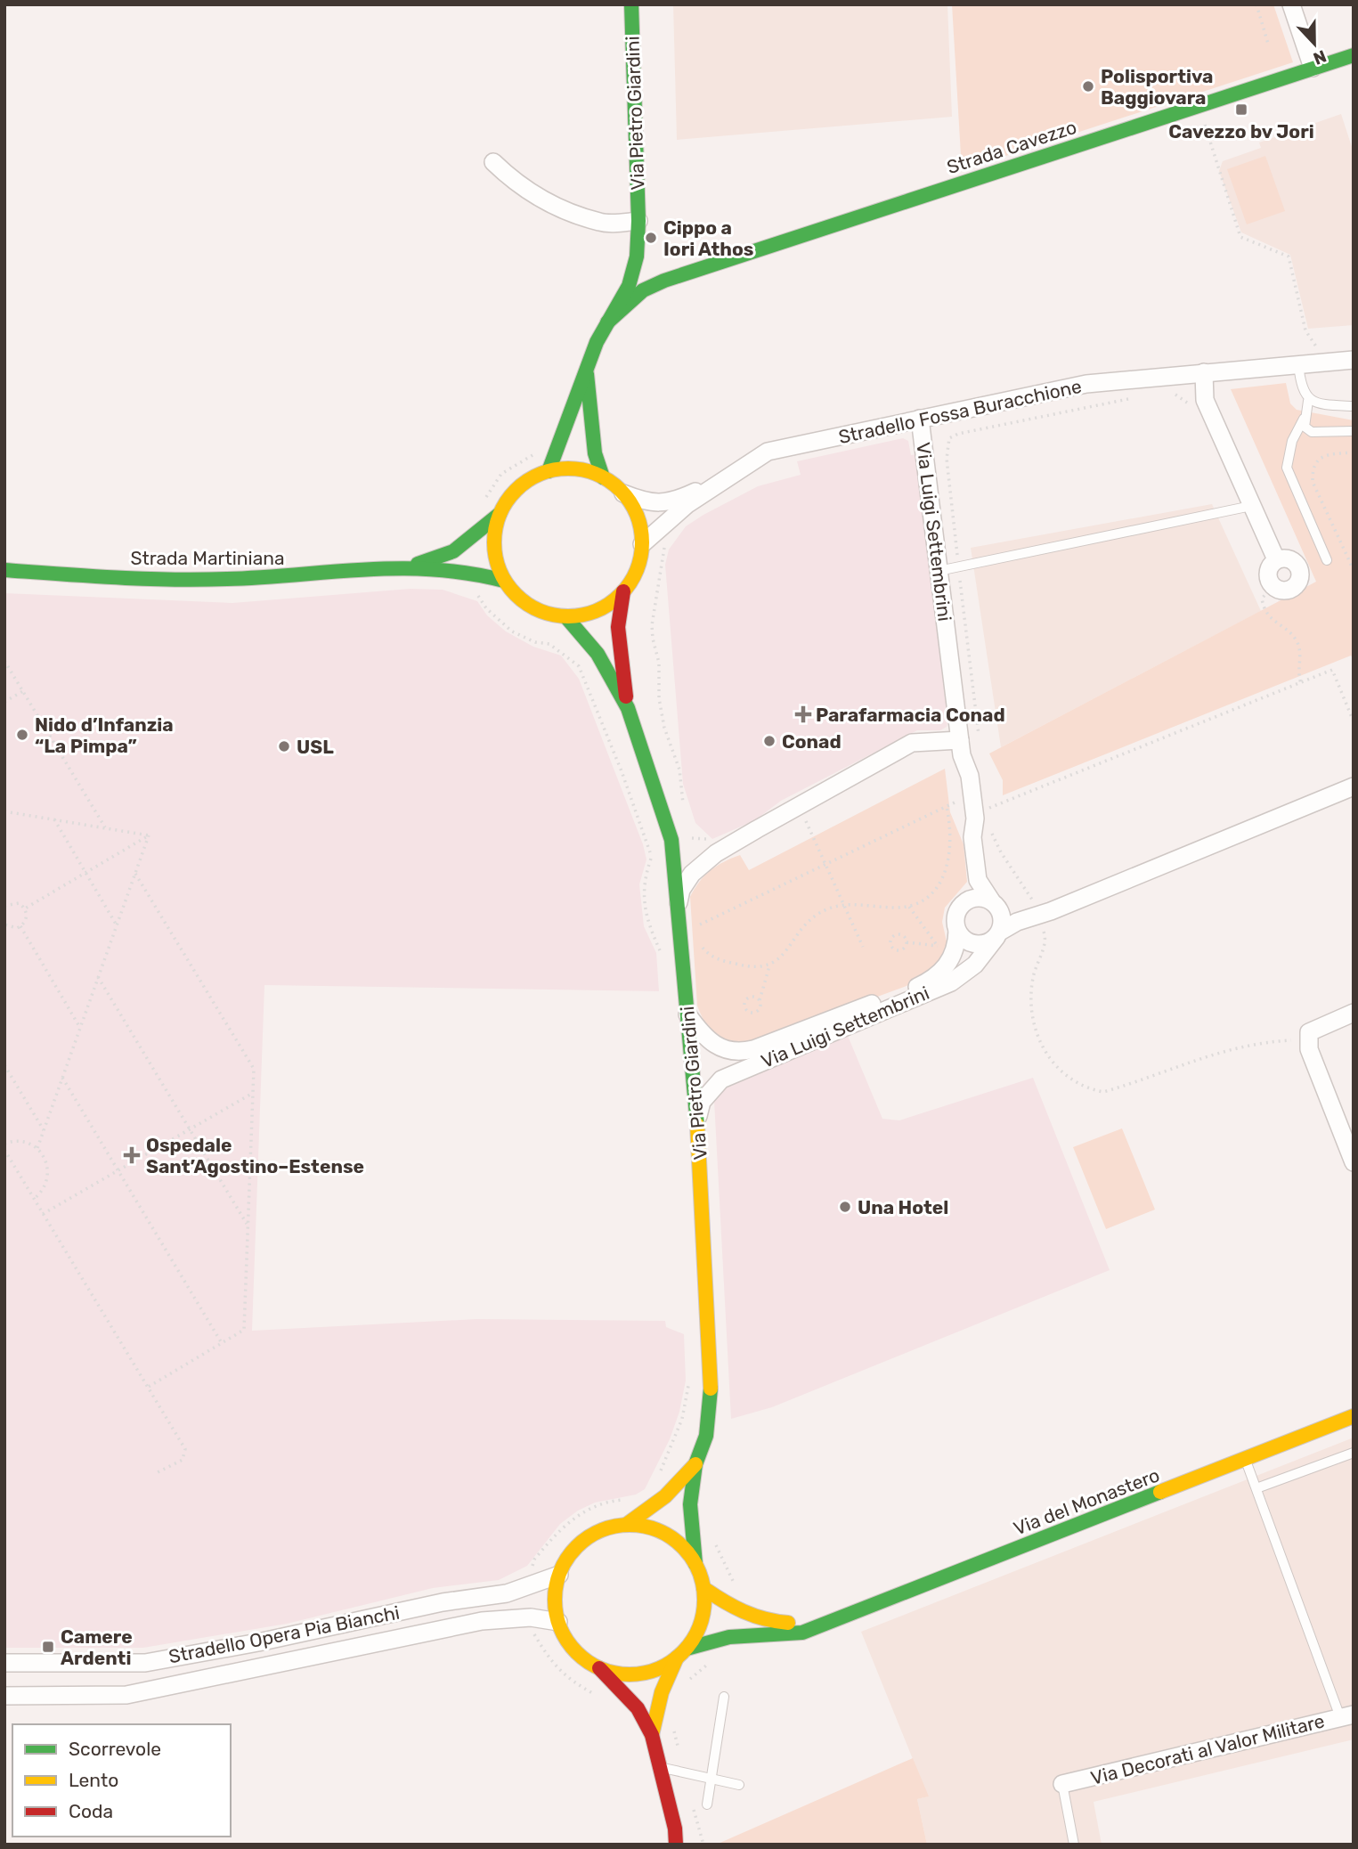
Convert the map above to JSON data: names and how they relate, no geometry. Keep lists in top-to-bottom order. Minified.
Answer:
{"streets":{"main road":["Via Pietro Giardini","Strada Cavezzo","Strada Martiniana","Via del Monastero"],"street":["Stradello Fossa Buracchione","Via Luigi Settembrini","Stradello Opera Pia Bianchi","Via Decorati al Valor Militare"]},"crossings":[["Via Pietro Giardini","Strada Cavezzo"],["Via Pietro Giardini","Via Luigi Settembrini"],["Via Pietro Giardini","Strada Martiniana"],["Via Pietro Giardini","Via del Monastero"],["Via Pietro Giardini","Stradello Opera Pia Bianchi"],["Stradello Fossa Buracchione","Via Luigi Settembrini"],["Via del Monastero","Stradello Opera Pia Bianchi"]],"places":{"other":["Polisportiva Baggiovara","Cippo a Iori Athos","Nido d’Infanzia “La Pimpa”","Conad","USL","Una Hotel"],"transit":["Cavezzo bv Jori","Camere Ardenti"],"health":["Parafarmacia Conad","Ospedale Sant’Agostino–Estense"]},"legend":["Scorrevole","Lento","Coda"],"north":"bottom"}
